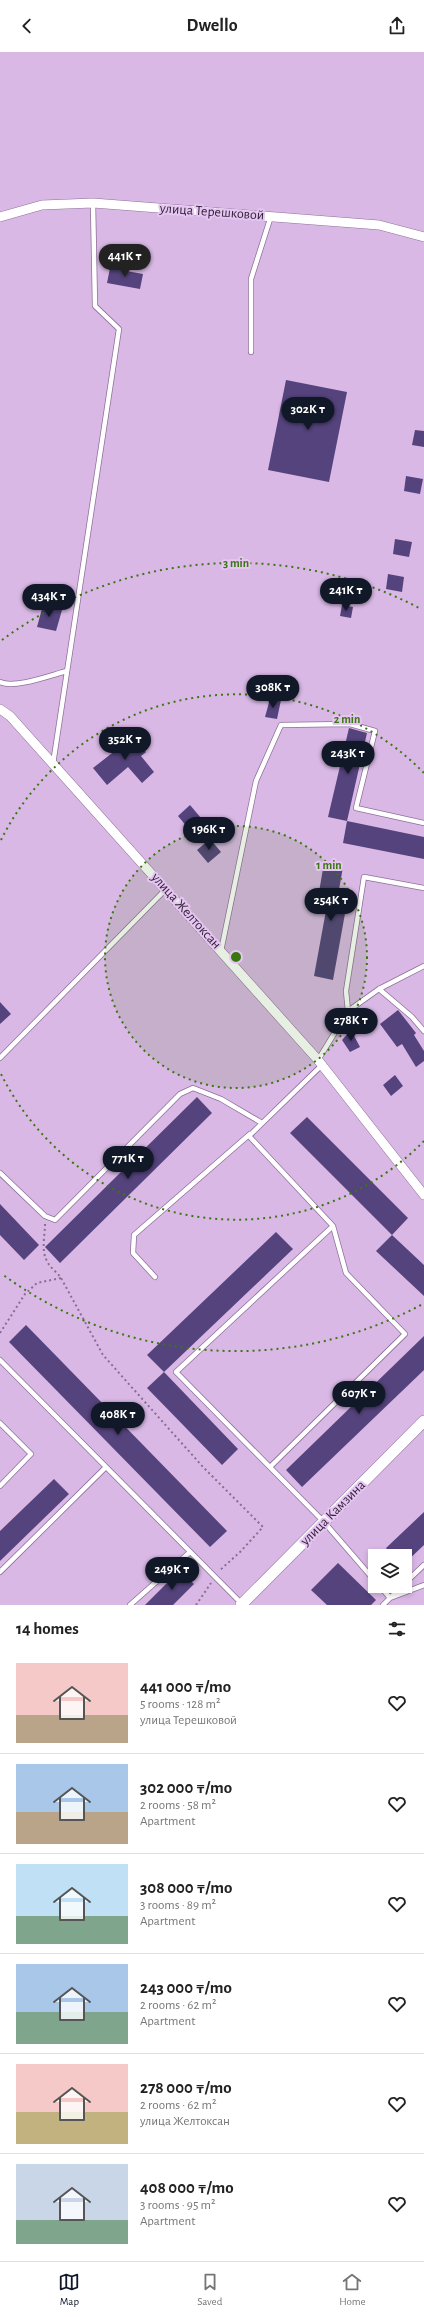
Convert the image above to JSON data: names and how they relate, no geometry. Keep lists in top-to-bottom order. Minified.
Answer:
{"streets":{"street":["улица Терешковой","улица Желтоксан","улица Камзина"]},"page":{"header":"Dwello","price":["441K ₸","302K ₸","241K ₸","434K ₸","308K ₸","352K ₸","243K ₸","196K ₸","254K ₸","278K ₸","771K ₸","607K ₸","408K ₸","249K ₸"],"heading":"14 homes","list":[{"name":"441 000 ₸/mo","note":"5 rooms · 128 m² · улица Терешковой"},{"name":"302 000 ₸/mo","note":"2 rooms · 58 m² · Apartment"},{"name":"308 000 ₸/mo","note":"3 rooms · 89 m² · Apartment"},{"name":"243 000 ₸/mo","note":"2 rooms · 62 m² · Apartment"},{"name":"278 000 ₸/mo","note":"2 rooms · 62 m² · улица Желтоксан"},{"name":"408 000 ₸/mo","note":"3 rooms · 95 m² · Apartment"}],"tabs":["Map","Saved","Home"]},"rings":["3 min","2 min","1 min"]}
